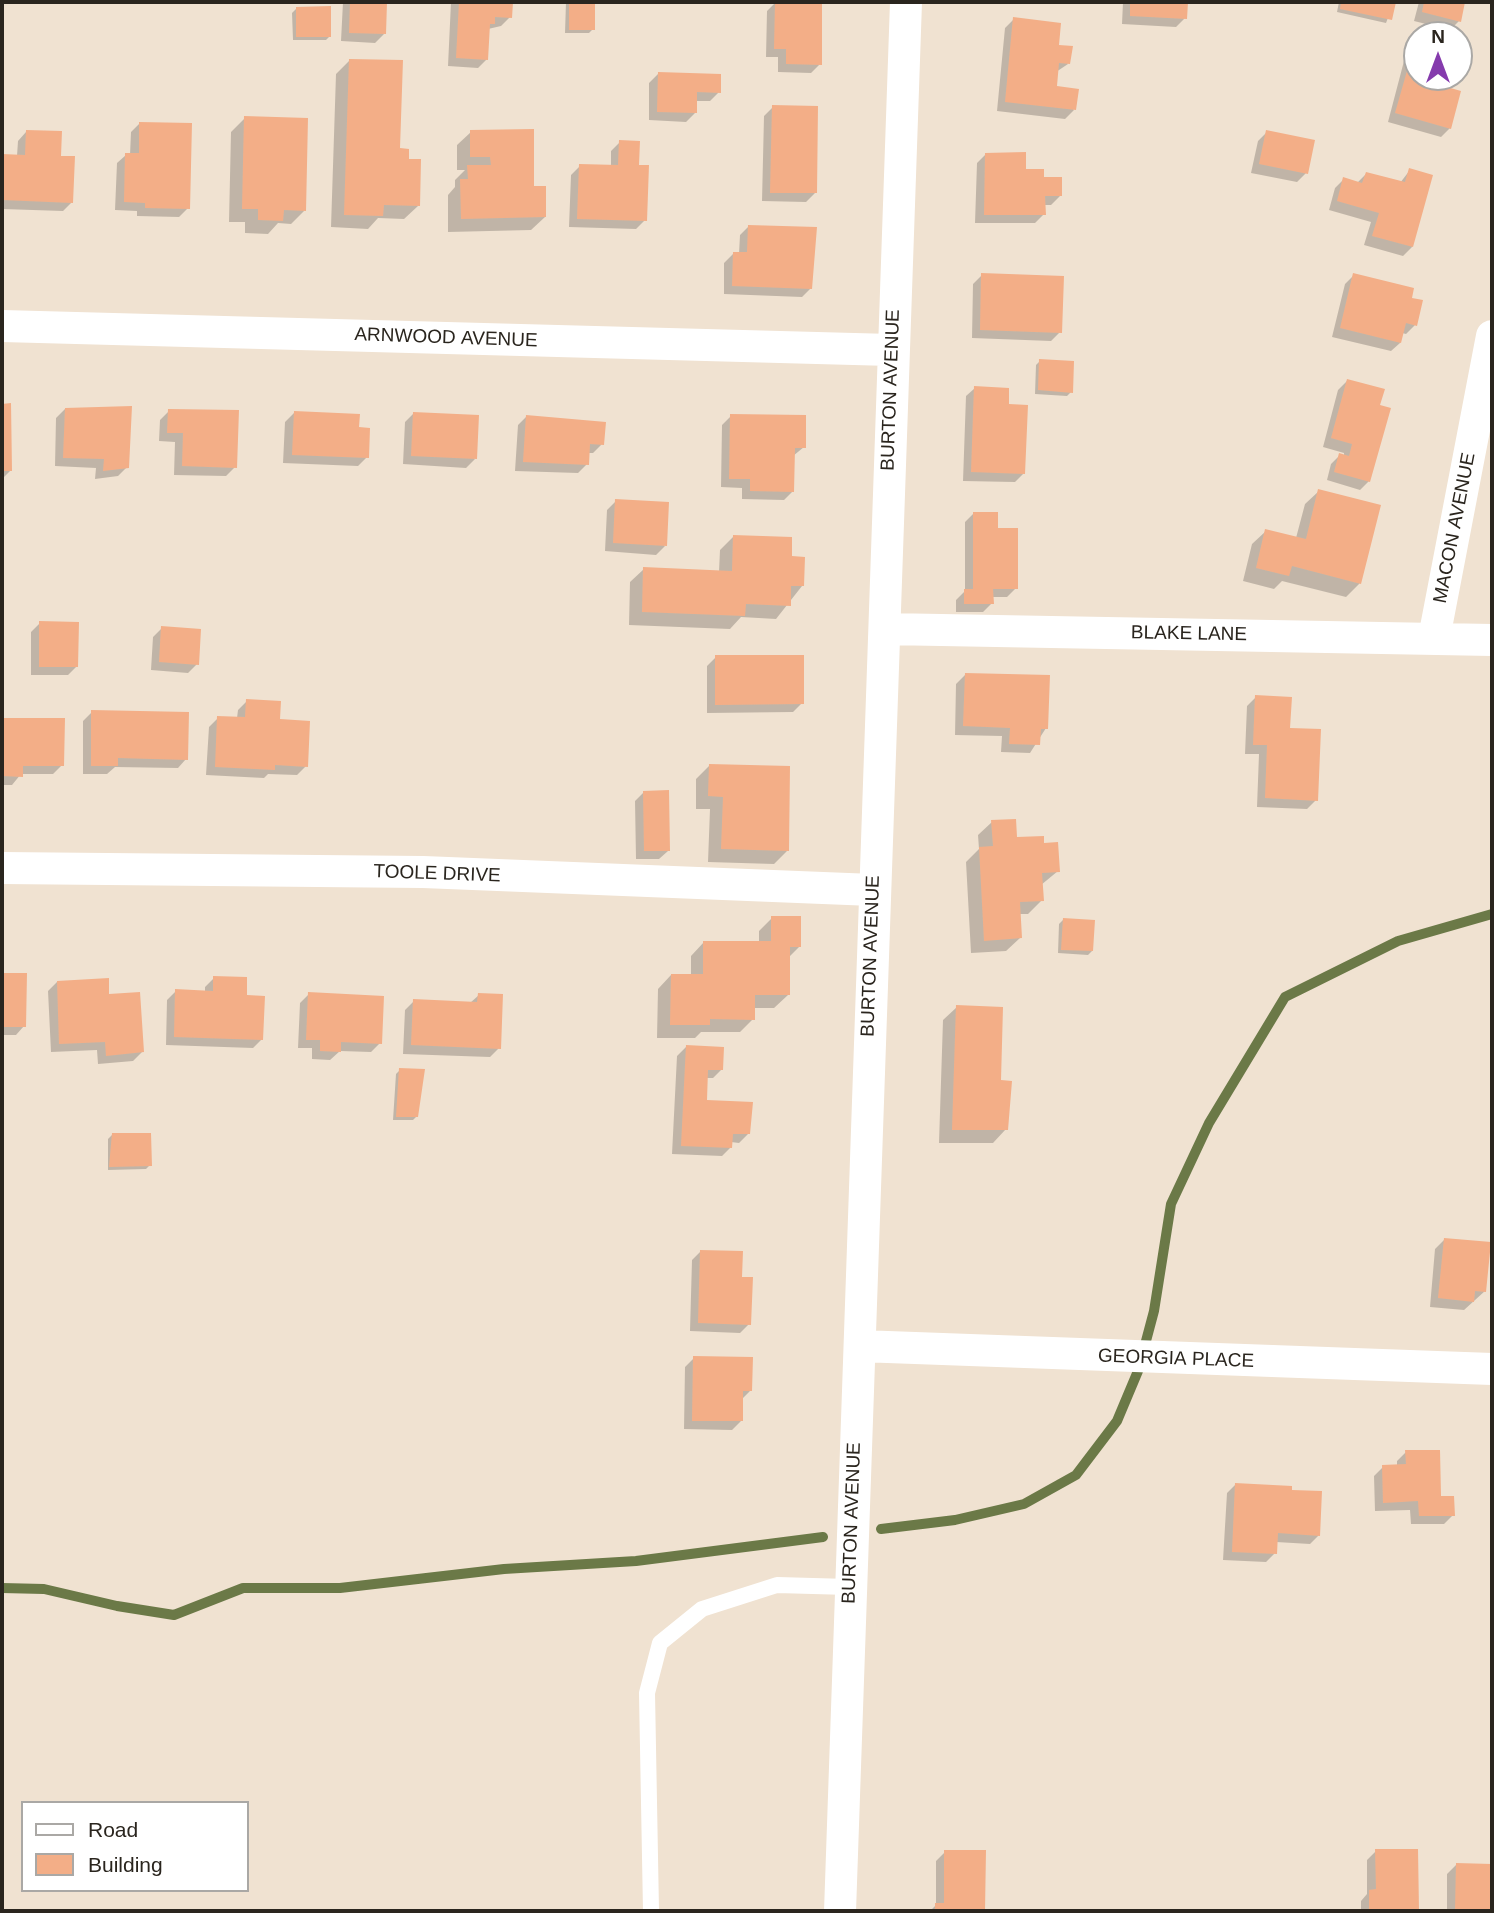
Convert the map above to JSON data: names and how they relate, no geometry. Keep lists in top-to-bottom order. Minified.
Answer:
{"streets":{"street":["ARNWOOD AVENUE","BURTON AVENUE","MACON AVENUE","BLAKE LANE","TOOLE DRIVE","GEORGIA PLACE"]},"crossings":[["ARNWOOD AVENUE","BURTON AVENUE"],["BURTON AVENUE","BLAKE LANE"],["BURTON AVENUE","TOOLE DRIVE"],["BURTON AVENUE","GEORGIA PLACE"],["MACON AVENUE","BLAKE LANE"]],"legend":["Road","Building"],"north":"top"}
